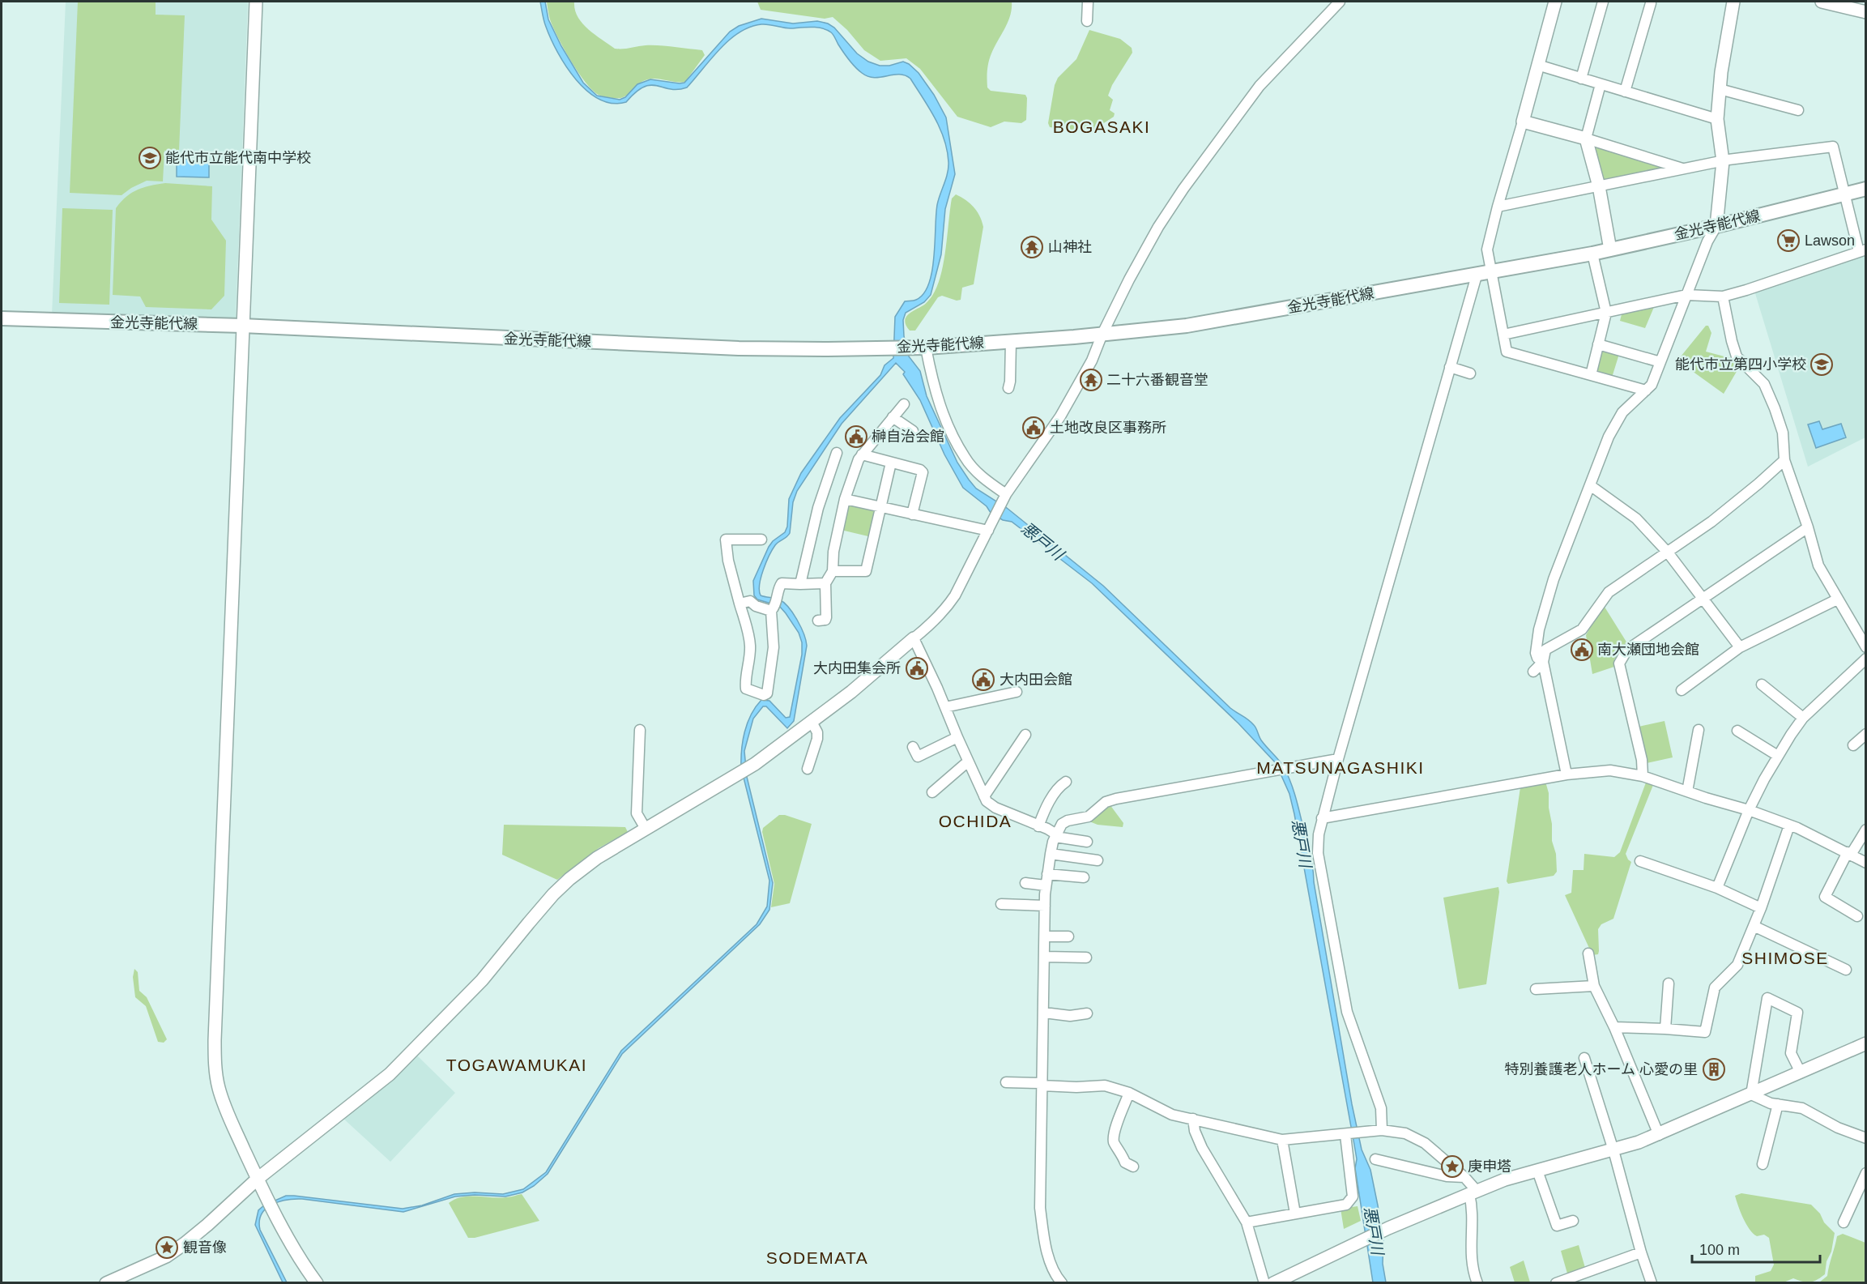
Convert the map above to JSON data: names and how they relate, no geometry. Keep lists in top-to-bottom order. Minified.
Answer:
{"streets":{"main road":["金光寺能代線"]},"districts":["BOGASAKI","MATSUNAGASHIKI","OCHIDA","SHIMOSE","TOGAWAMUKAI","SODEMATA"],"water":["悪戸川"],"places":{"school or university":["能代市立能代南中学校","能代市立第四小学校"],"supermarket":["Lawson"],"temple":["山神社","二十六番観音堂"],"public building":["土地改良区事務所","榊自治会館","南大瀬団地会館","大内田集会所","大内田会館"],"building":["特別養護老人ホーム 心愛の里"],"place":["庚申塔","観音像"]},"scale_bar":"100 m"}
